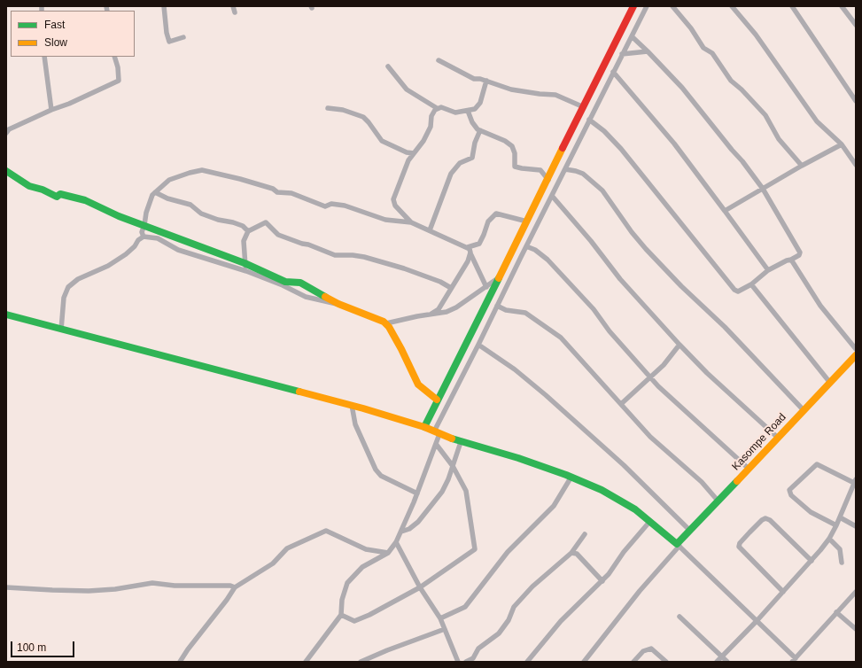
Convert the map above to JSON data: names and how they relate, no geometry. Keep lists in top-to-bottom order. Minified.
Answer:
{"streets":{"street":["Kasompe Road"]},"legend":["Fast","Slow"],"scale_bar":"100 m"}
